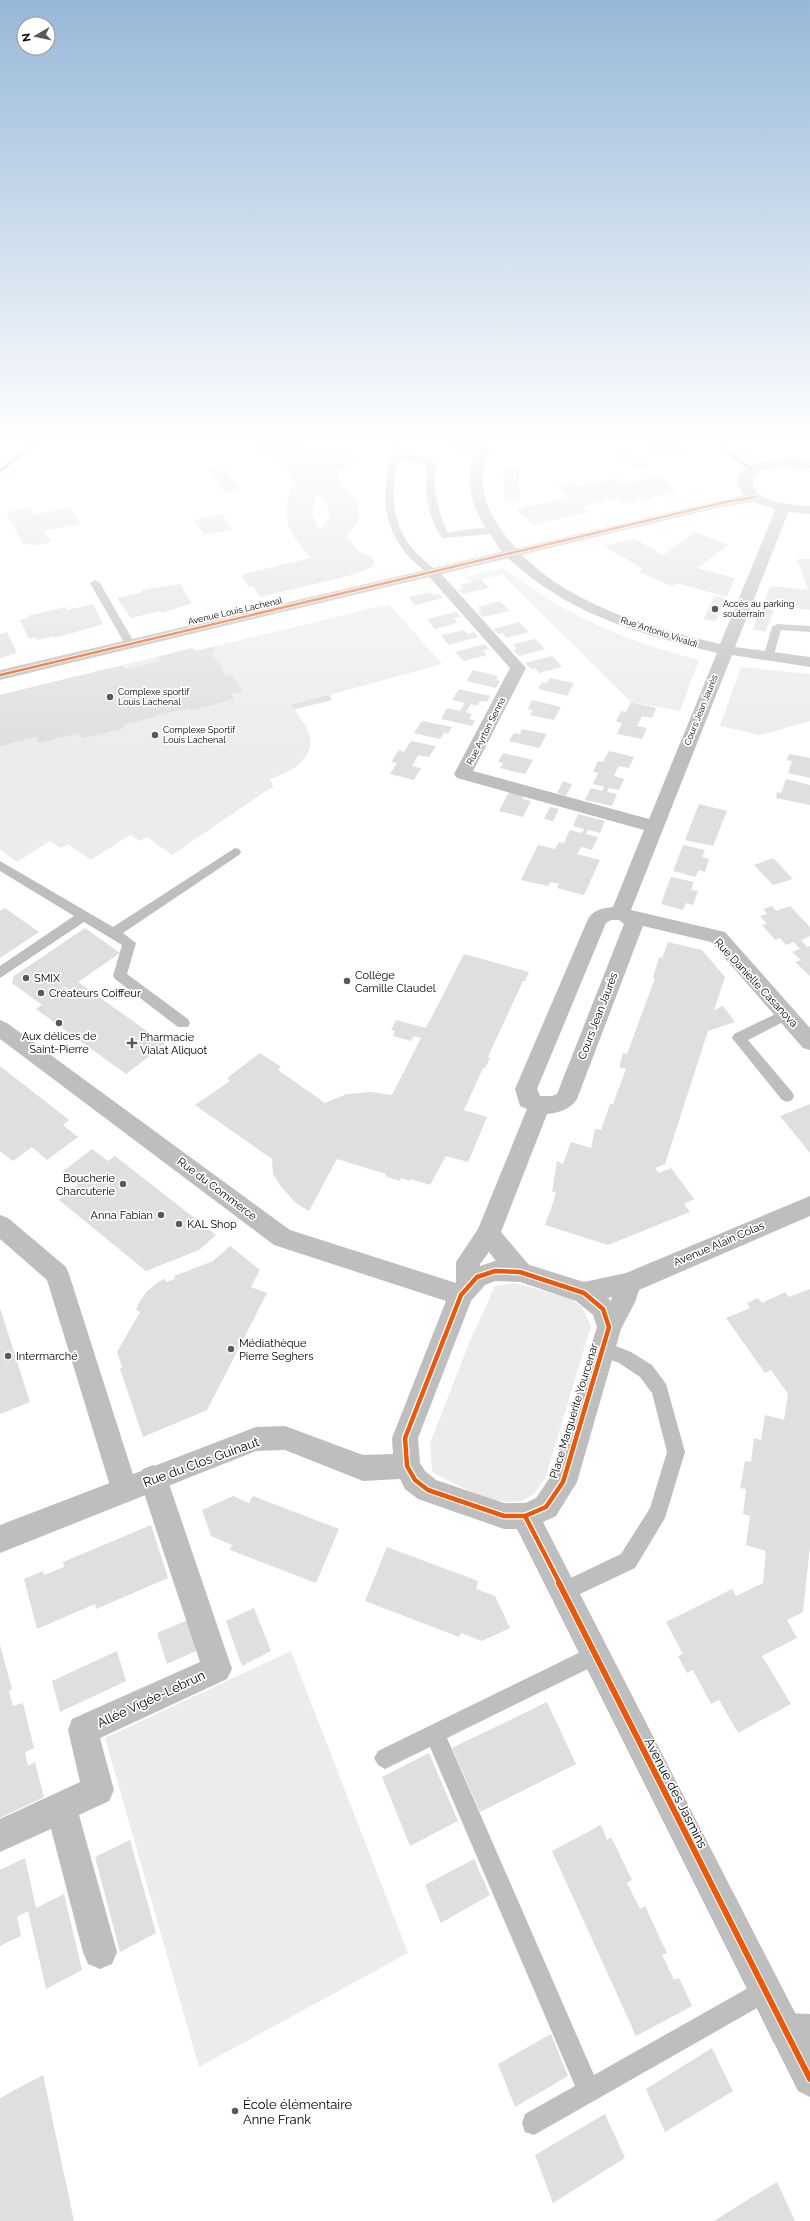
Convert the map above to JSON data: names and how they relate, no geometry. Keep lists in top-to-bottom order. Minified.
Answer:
{"streets":{"street":["Avenue Louis Lachenal","Rue Antonio Vivaldi","Cours Jean Jaurès","Rue Ayrton Senna","Rue Danielle Casanova","Rue du Commerce","Avenue Alain Colas","Place Marguerite Yourcenar","Rue du Clos Guinaut","Allée Vigée-Lebrun","Avenue des Jasmins"]},"crossings":[["Avenue Louis Lachenal","Rue Antonio Vivaldi"],["Avenue Louis Lachenal","Rue Ayrton Senna"],["Rue Antonio Vivaldi","Cours Jean Jaurès"],["Cours Jean Jaurès","Rue Ayrton Senna"],["Cours Jean Jaurès","Rue Danielle Casanova"],["Rue du Commerce","Place Marguerite Yourcenar"],["Place Marguerite Yourcenar","Rue du Clos Guinaut"],["Place Marguerite Yourcenar","Avenue des Jasmins"],["Rue du Clos Guinaut","Allée Vigée-Lebrun"]],"places":{"other":["Accès au parking souterrain","Complexe sportif Louis Lachenal","Complexe Sportif Louis Lachenal","SMIX","Collège Camille Claudel","Créateurs Coiffeur","Aux délices de Saint-Pierre","Boucherie Charcuterie","Anna Fabian","KAL Shop","Médiathèque Pierre Seghers","Intermarché","École élémentaire Anne Frank"],"health":["Pharmacie Vialat Aliquot"]},"north":"left"}
